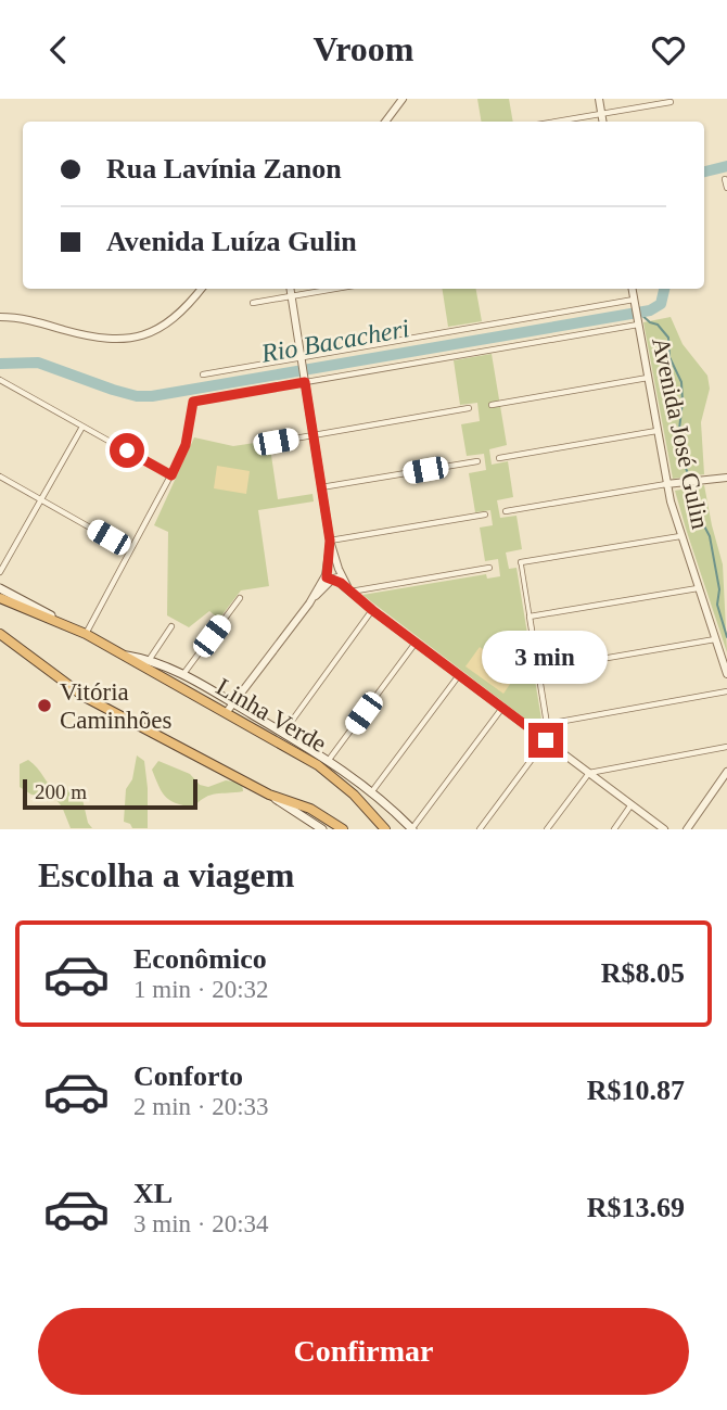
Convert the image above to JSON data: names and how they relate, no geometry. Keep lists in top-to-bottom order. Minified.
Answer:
{"streets":{"highway":["Linha Verde"],"street":["Avenida José Gulin"]},"water":["Rio Bacacheri"],"places":["Vitória Caminhões"],"scale_bar":"200 m","page":{"header":"Vroom","banner":["Rua Lavínia Zanon","Avenida Luíza Gulin"],"bubble":"3 min","scale":"200 m","heading":"Escolha a viagem","list":[{"name":"Econômico","note":"1 min · 20:32","value":"R$8.05"},{"name":"Conforto","note":"2 min · 20:33","value":"R$10.87"},{"name":"XL","note":"3 min · 20:34","value":"R$13.69"}],"buttons":"Confirmar"}}
